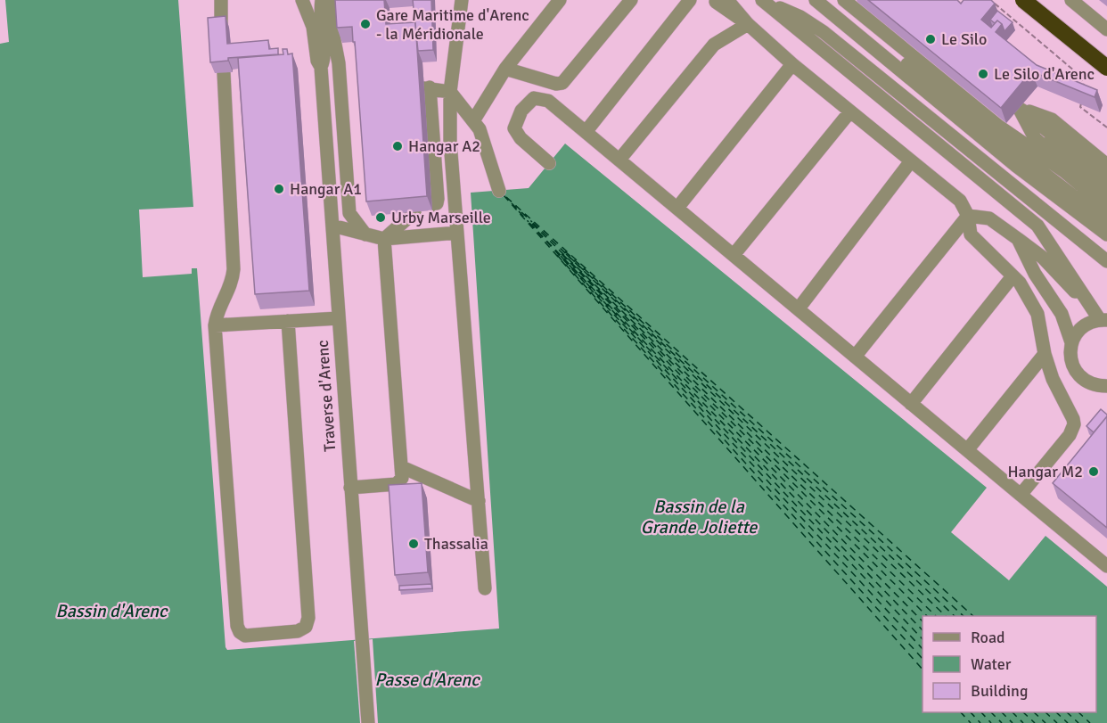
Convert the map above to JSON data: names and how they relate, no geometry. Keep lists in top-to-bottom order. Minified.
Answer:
{"streets":{"street":["Traverse d'Arenc"]},"water":["Bassin de la Grande Joliette","Bassin d'Arenc","Passe d'Arenc"],"places":["Gare Maritime d'Arenc - la Méridionale","Le Silo","Le Silo d'Arenc","Hangar A2","Hangar A1","Urby Marseille","Hangar M2","Thassalia"],"legend":["Road","Water","Building"]}
